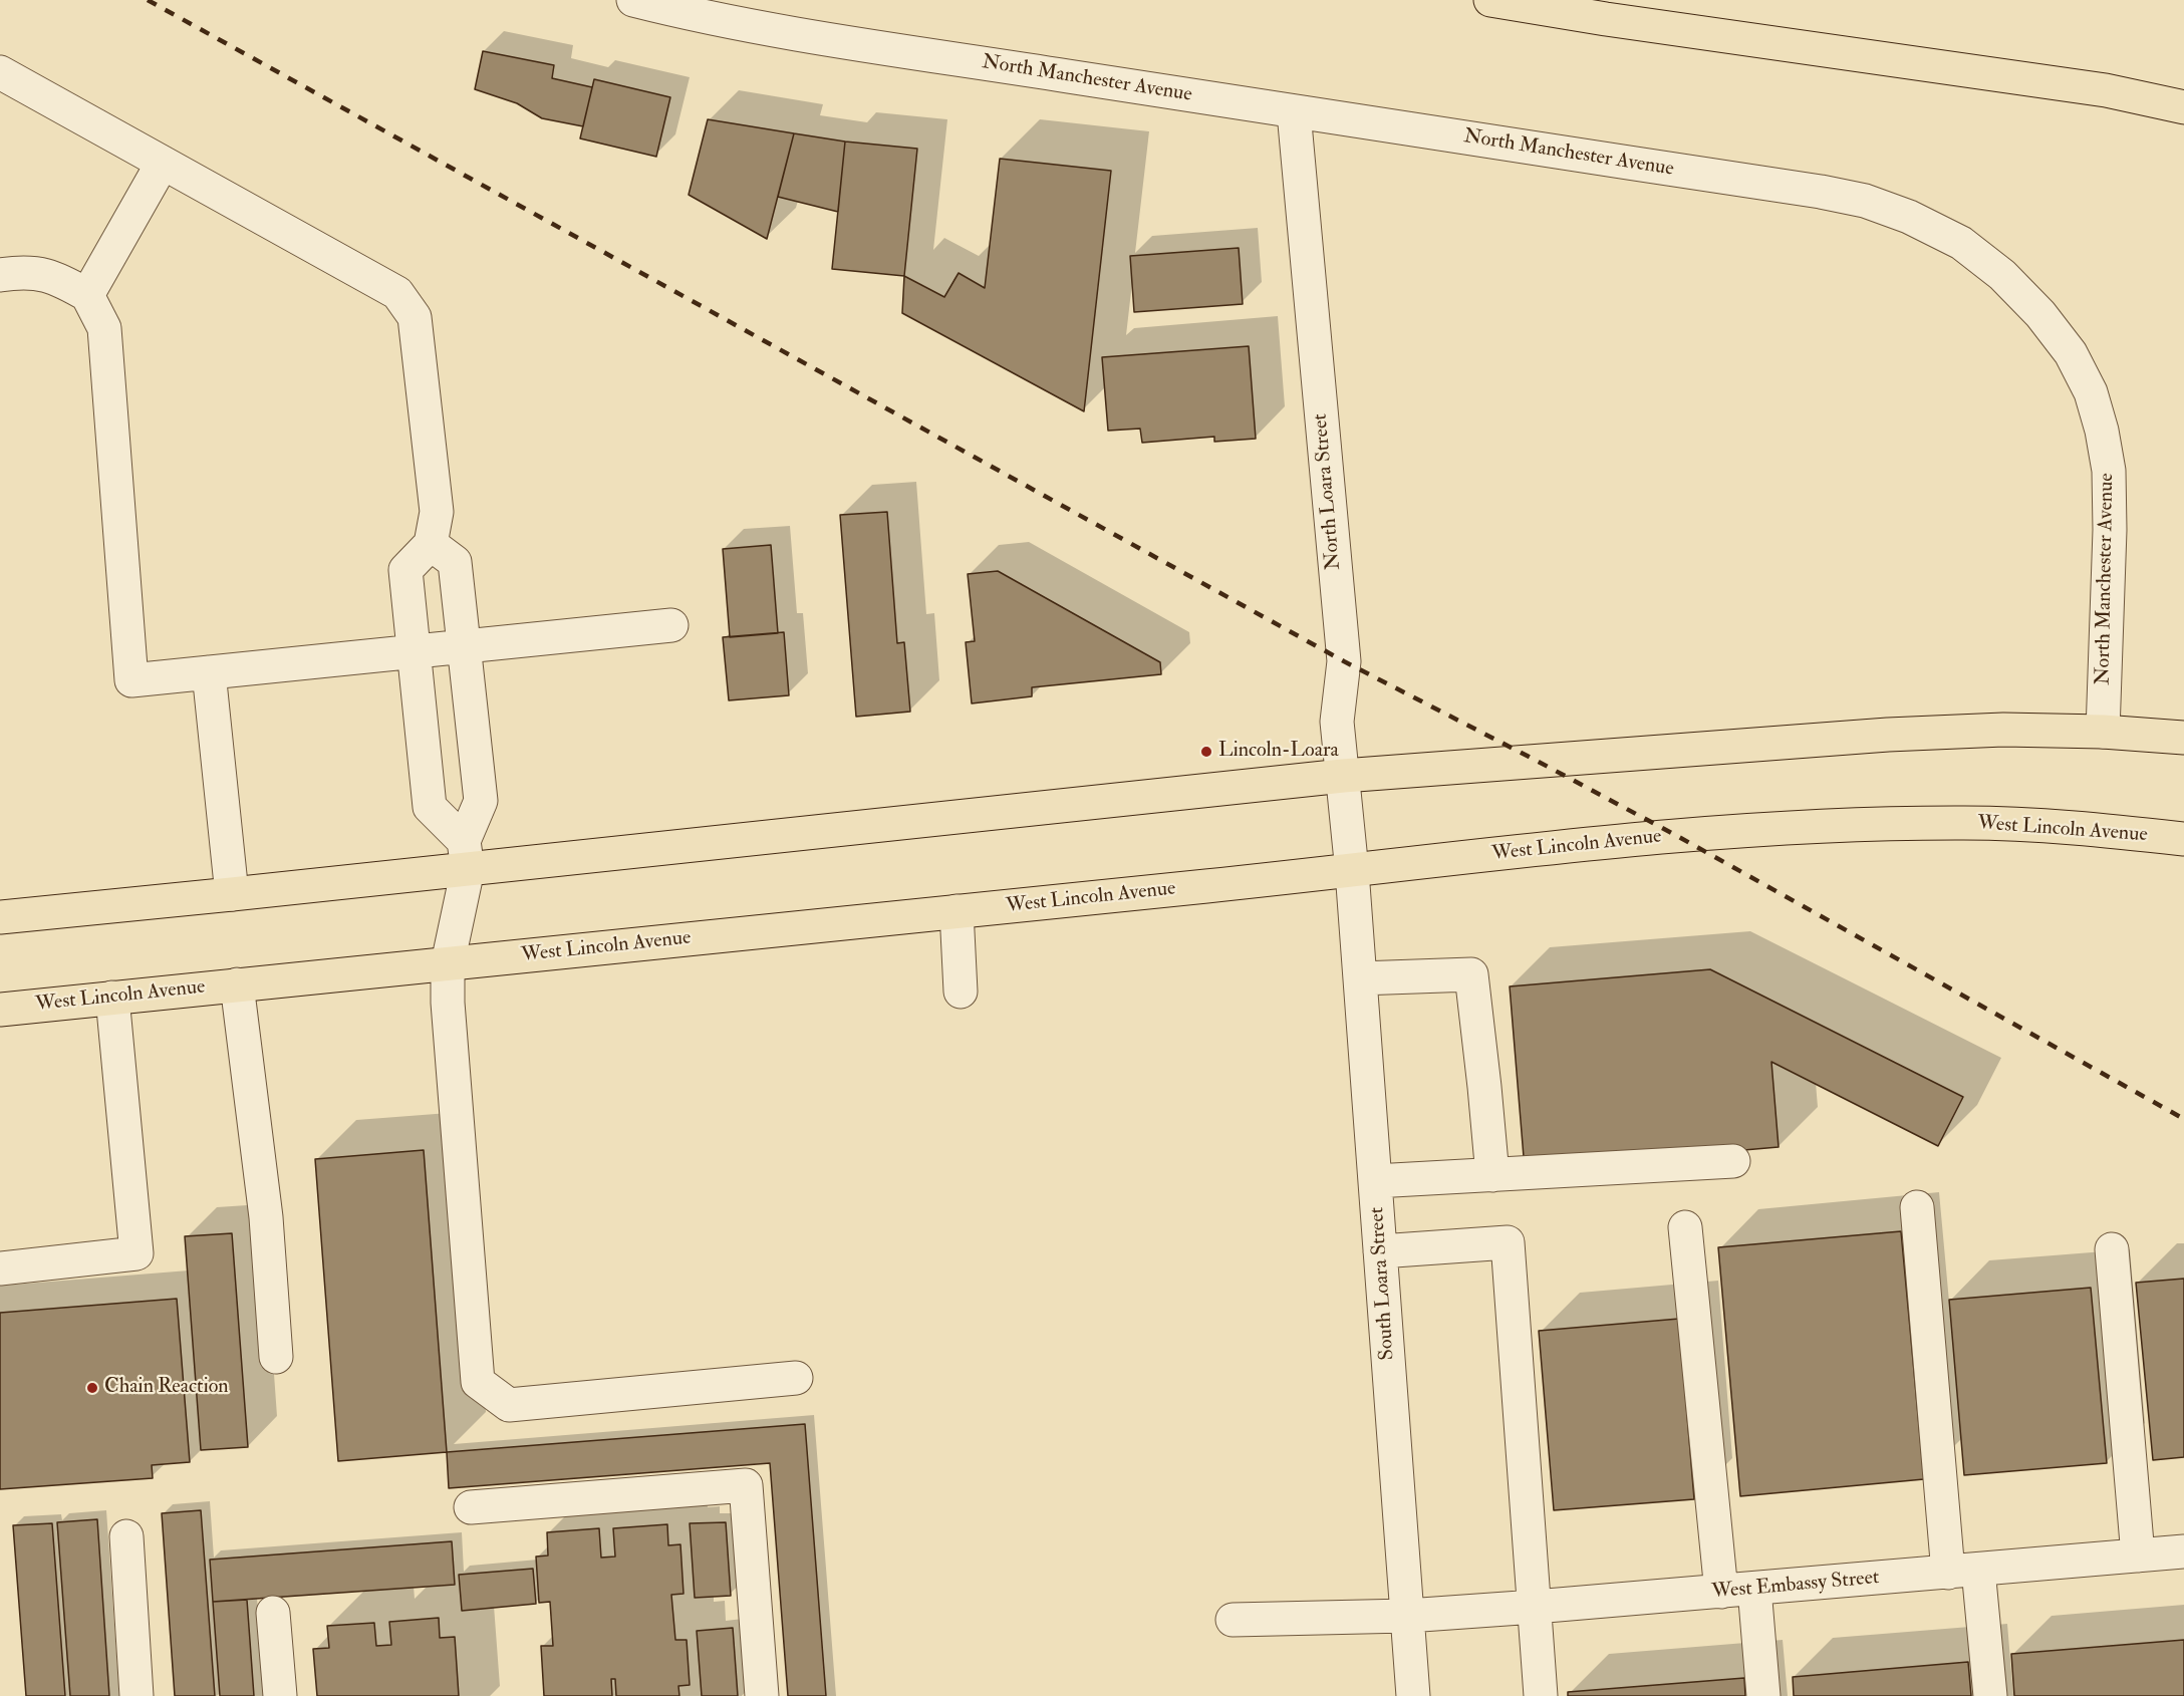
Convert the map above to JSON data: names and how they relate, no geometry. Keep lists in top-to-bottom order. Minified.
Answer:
{"streets":{"main road":["West Lincoln Avenue"],"street":["North Manchester Avenue","North Loara Street","South Loara Street","West Embassy Street"]},"crossings":[["North Manchester Avenue","North Loara Street"],["North Loara Street","West Lincoln Avenue"],["North Loara Street","South Loara Street"],["West Lincoln Avenue","South Loara Street"],["South Loara Street","West Embassy Street"]],"places":["Lincoln-Loara","Chain Reaction"]}
